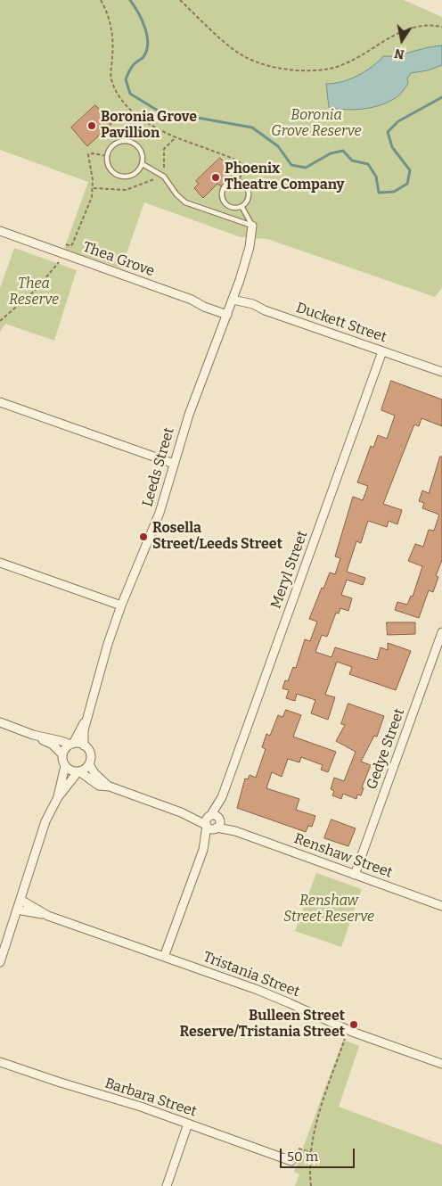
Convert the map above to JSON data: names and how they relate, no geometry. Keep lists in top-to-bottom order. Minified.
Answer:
{"streets":{"street":["Thea Grove","Duckett Street","Leeds Street","Meryl Street","Gedye Street","Renshaw Street","Tristania Street","Barbara Street"]},"crossings":[["Thea Grove","Leeds Street"],["Duckett Street","Leeds Street"],["Duckett Street","Meryl Street"],["Meryl Street","Renshaw Street"],["Gedye Street","Renshaw Street"]],"parks":["Boronia Grove Reserve","Thea Reserve","Renshaw Street Reserve"],"places":["Boronia Grove Pavillion","Phoenix Theatre Company","Rosella Street/Leeds Street","Bulleen Street Reserve/Tristania Street"],"scale_bar":"50 m","north":"bottom"}
